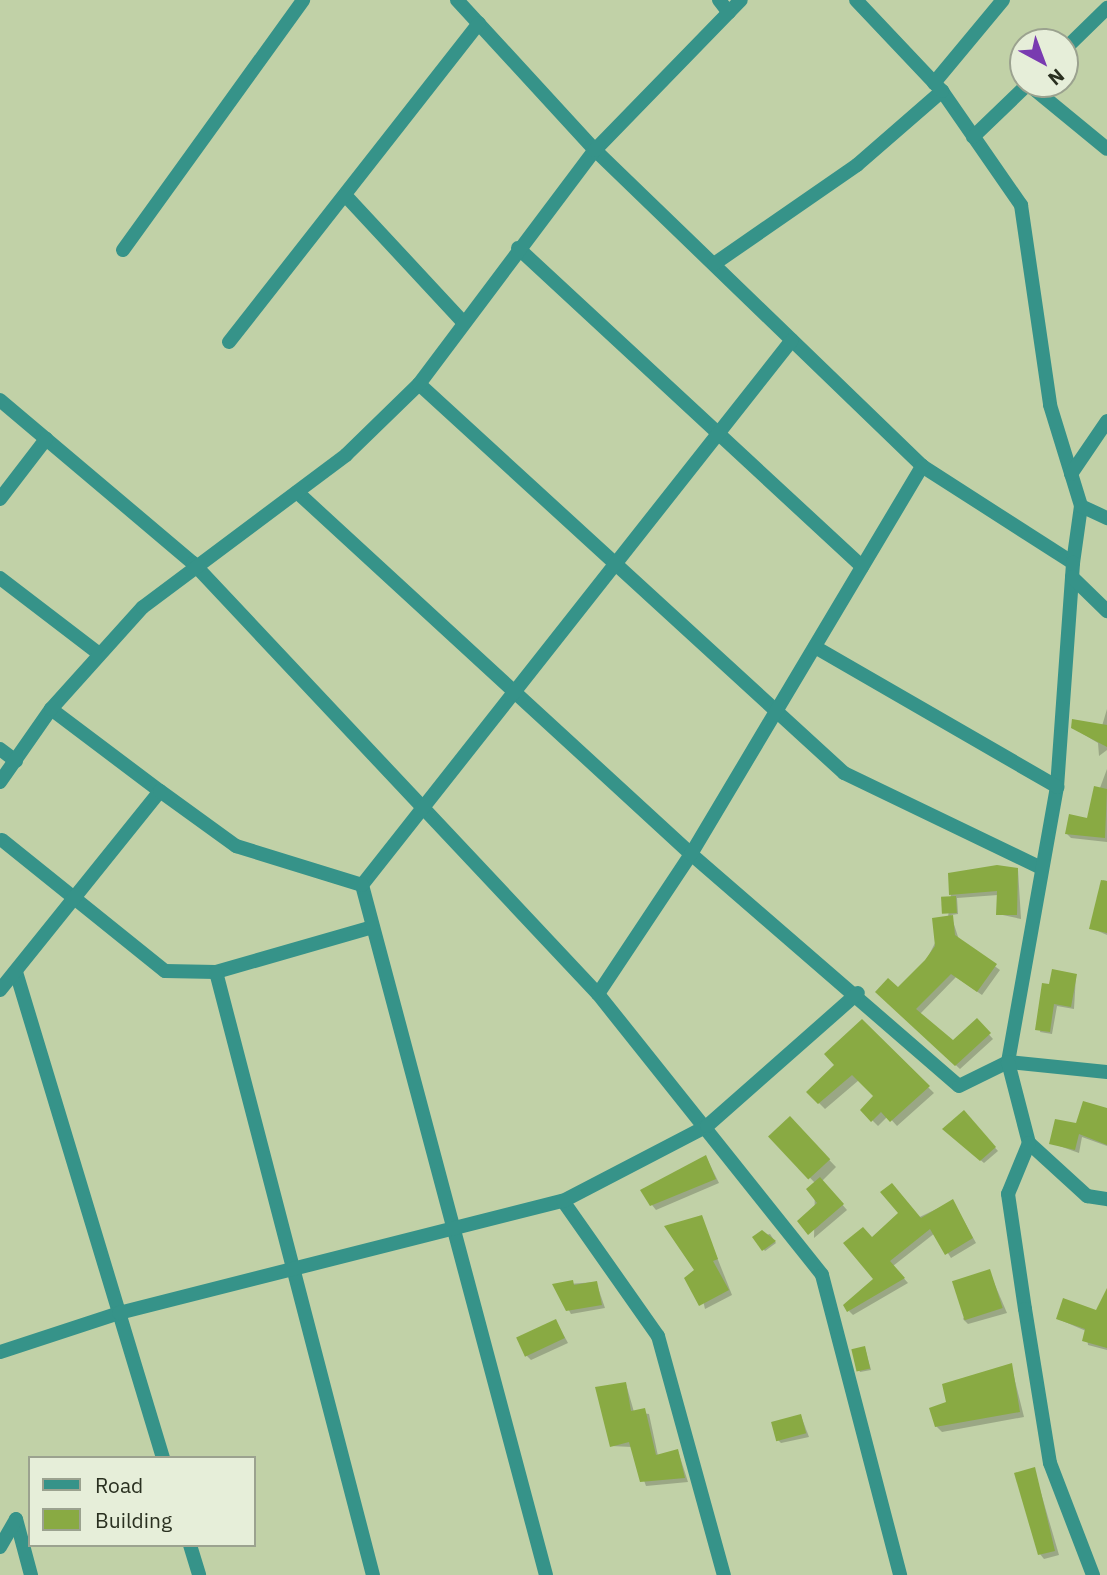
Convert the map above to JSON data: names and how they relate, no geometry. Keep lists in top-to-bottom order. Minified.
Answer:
{"legend":["Road","Building"],"north":"bottom right"}
